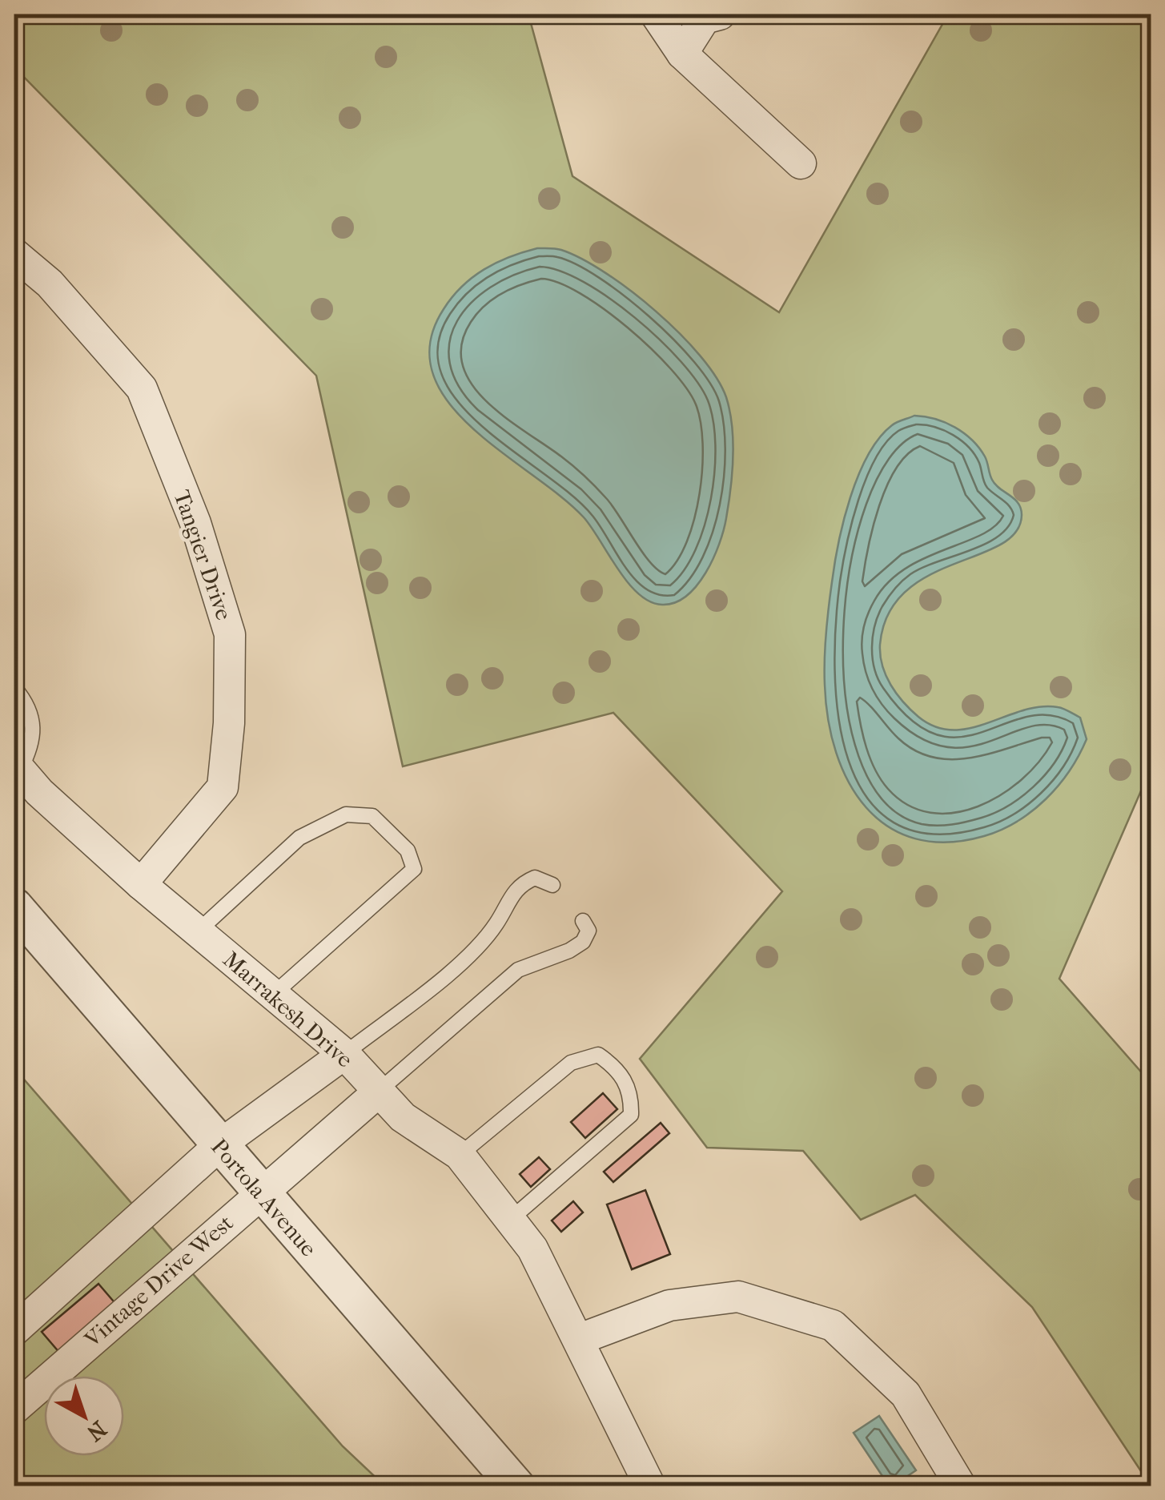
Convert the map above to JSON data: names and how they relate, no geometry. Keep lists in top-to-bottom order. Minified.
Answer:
{"streets":{"street":["Tangier Drive","Marrakesh Drive","Portola Avenue","Vintage Drive West"]},"crossings":[["Tangier Drive","Marrakesh Drive"],["Marrakesh Drive","Vintage Drive West"],["Portola Avenue","Vintage Drive West"]],"north":"bottom right"}
